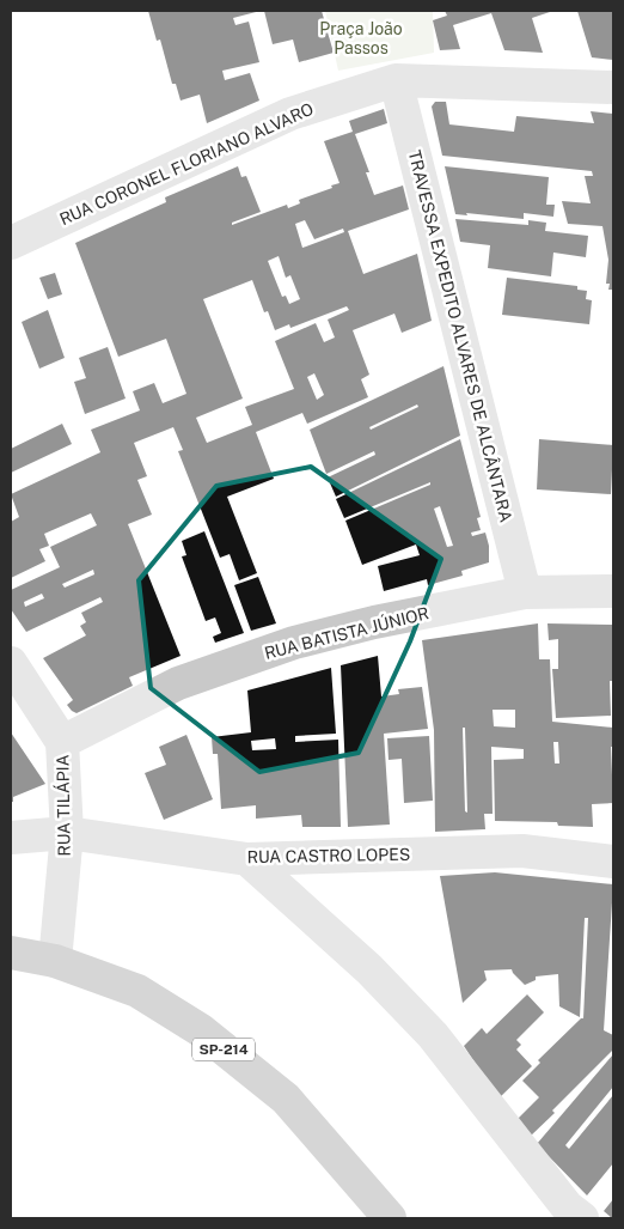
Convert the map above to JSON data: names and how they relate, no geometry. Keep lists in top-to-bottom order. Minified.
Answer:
{"streets":{"main road":["SP-214"],"street":["RUA CORONEL FLORIANO ALVARO","TRAVESSA EXPEDITO ALVARES DE ALCÂNTARA","RUA BATISTA JÚNIOR","RUA TILÁPIA","RUA CASTRO LOPES"]},"crossings":[["RUA CORONEL FLORIANO ALVARO","TRAVESSA EXPEDITO ALVARES DE ALCÂNTARA"],["TRAVESSA EXPEDITO ALVARES DE ALCÂNTARA","RUA BATISTA JÚNIOR"],["RUA BATISTA JÚNIOR","RUA TILÁPIA"],["RUA TILÁPIA","RUA CASTRO LOPES"],["RUA TILÁPIA","SP-214"]],"parks":["Praça João Passos"]}
